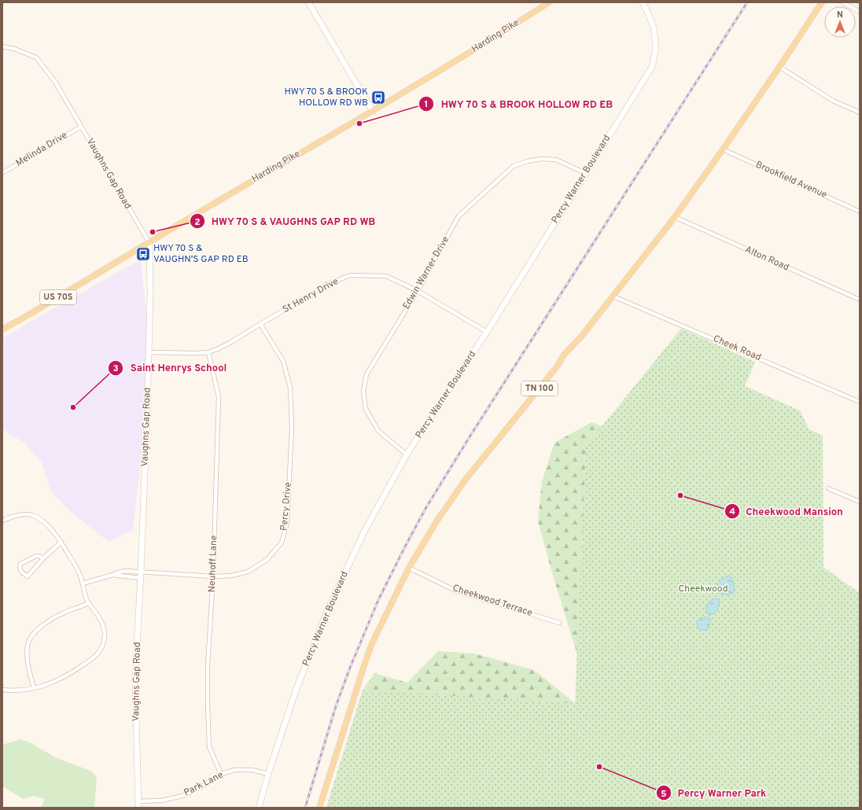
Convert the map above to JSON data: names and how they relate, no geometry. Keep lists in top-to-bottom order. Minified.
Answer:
{"streets":{"main road":["Harding Pike","US 70S","TN 100"],"street":["Melinda Drive","Vaughns Gap Road","Percy Warner Boulevard","Brookfield Avenue","Alton Road","Edwin Warner Drive","St Henry Drive","Cheek Road","Percy Drive","Neuhoff Lane","Cheekwood Terrace","Park Lane"]},"crossings":[["Harding Pike","Vaughns Gap Road"],["Melinda Drive","Vaughns Gap Road"],["Vaughns Gap Road","St Henry Drive"],["Vaughns Gap Road","Percy Drive"],["Vaughns Gap Road","Park Lane"],["Percy Warner Boulevard","Edwin Warner Drive"],["Percy Warner Boulevard","St Henry Drive"],["Percy Warner Boulevard","Park Lane"],["Brookfield Avenue","TN 100"],["Alton Road","TN 100"],["Edwin Warner Drive","St Henry Drive"],["St Henry Drive","Percy Drive"],["St Henry Drive","Neuhoff Lane"],["Cheek Road","TN 100"],["TN 100","Cheekwood Terrace"],["Percy Drive","Neuhoff Lane"],["Neuhoff Lane","Park Lane"]],"parks":["Cheekwood"],"places":{"bus stop":["HWY 70 S & BROOK HOLLOW RD WB","HWY 70 S & VAUGHN'S GAP RD EB"],"other":["HWY 70 S & BROOK HOLLOW RD EB","HWY 70 S & VAUGHNS GAP RD WB","Saint Henrys School","Cheekwood Mansion","Percy Warner Park"]},"north":"top"}
